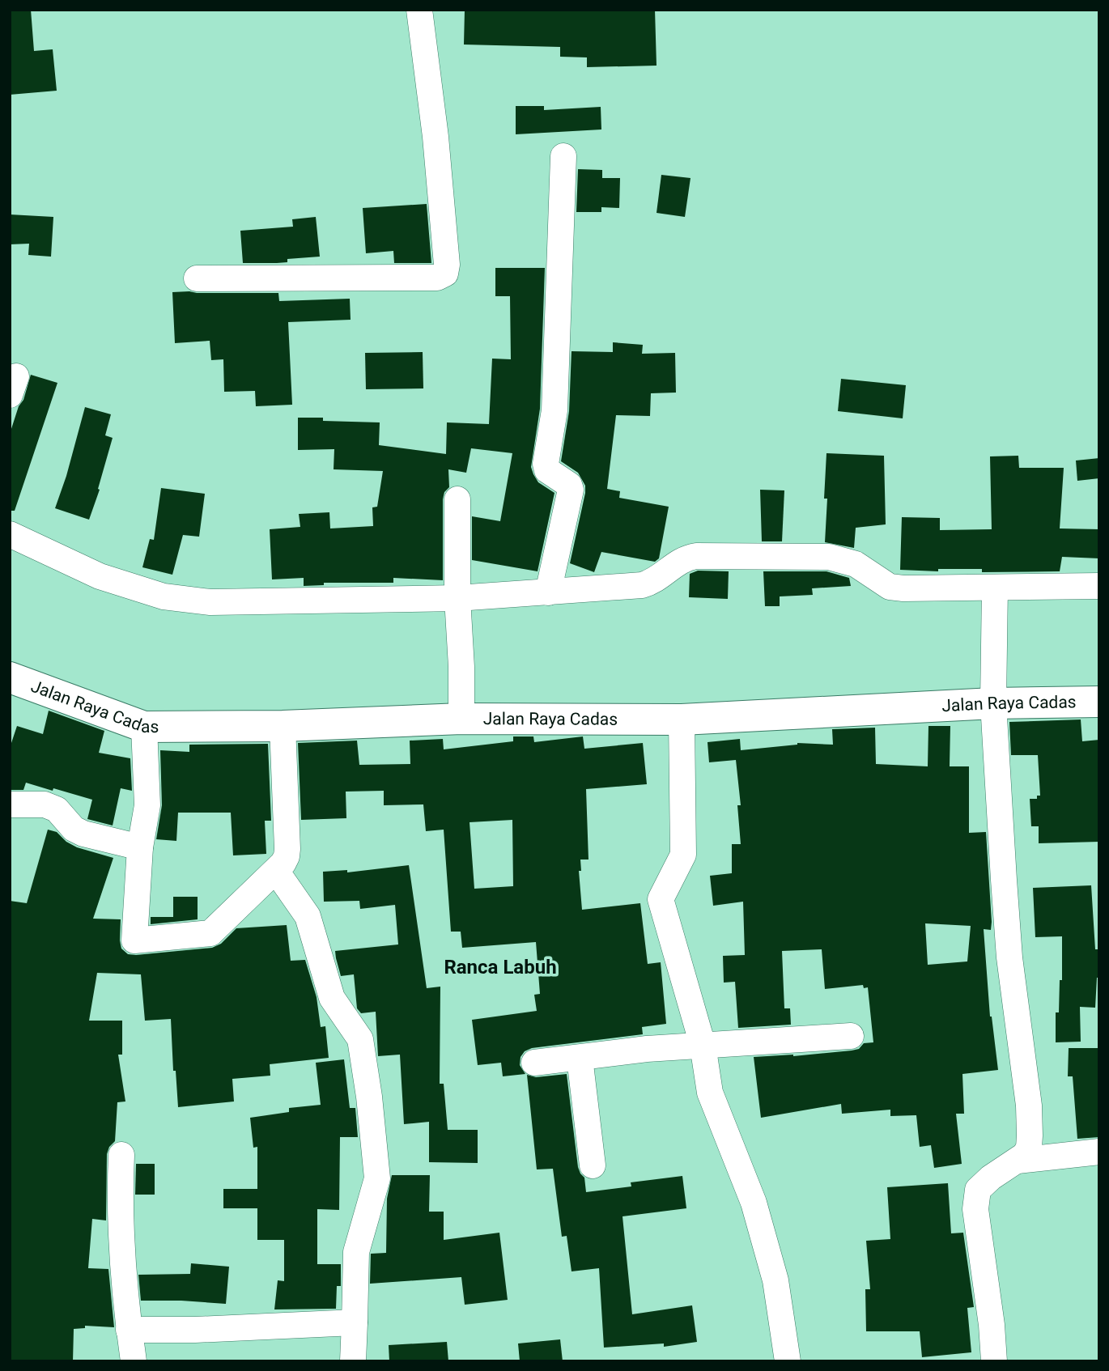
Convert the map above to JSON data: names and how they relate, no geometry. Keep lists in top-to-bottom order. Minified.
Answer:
{"streets":{"street":["Jalan Raya Cadas"]},"districts":["Ranca Labuh"]}
